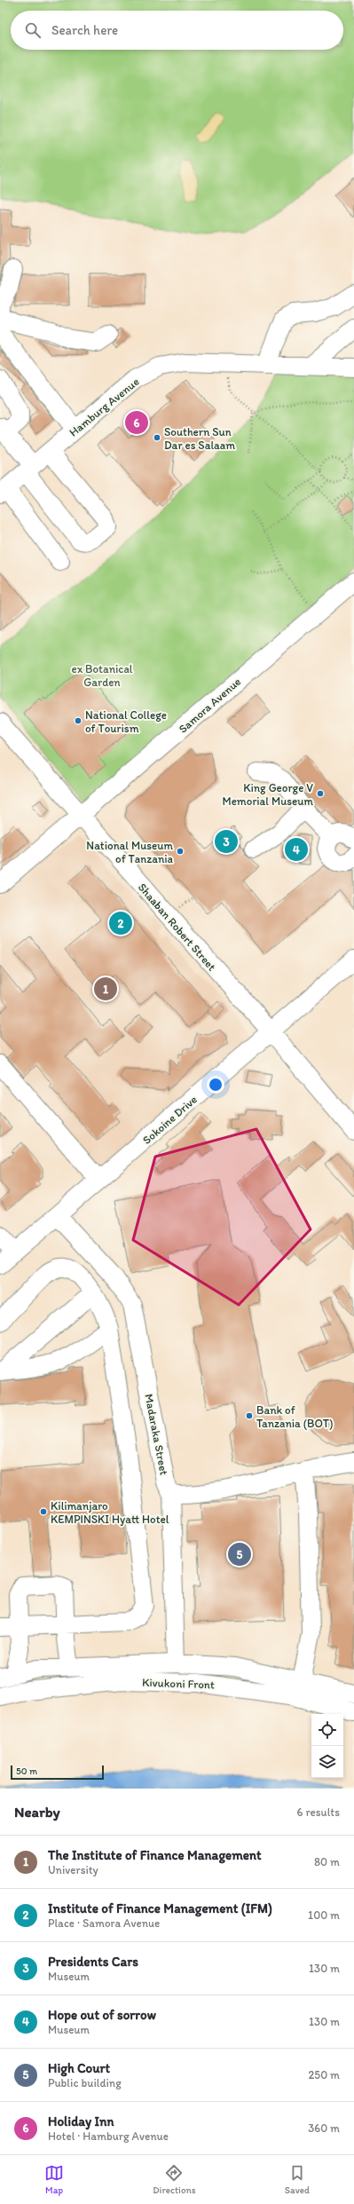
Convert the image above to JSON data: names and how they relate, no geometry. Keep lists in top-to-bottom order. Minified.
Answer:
{"streets":{"street":["Hamburg Avenue","Samora Avenue","Shaaban Robert Street","Sokoine Drive","Madaraka Street","Kivukoni Front"]},"crossings":[["Samora Avenue","Shaaban Robert Street"],["Shaaban Robert Street","Sokoine Drive"],["Sokoine Drive","Madaraka Street"],["Madaraka Street","Kivukoni Front"]],"parks":["ex Botanical Garden"],"places":["Southern Sun Dar es Salaam","National College of Tourism","King George V Memorial Museum","National Museum of Tanzania","Bank of Tanzania (BOT)","Kilimanjaro KEMPINSKI Hyatt Hotel"],"scale_bar":"50 m","page":{"search":"Search here","pins":["6","3","4","2","1","5"],"scale":"50 m","heading":["Nearby","6 results"],"list":[{"mark":"1","name":"The Institute of Finance Management","note":"University","value":"80 m"},{"mark":"2","name":"Institute of Finance Management (IFM)","note":"Place · Samora Avenue","value":"100 m"},{"mark":"3","name":"Presidents Cars","note":"Museum","value":"130 m"},{"mark":"4","name":"Hope out of sorrow","note":"Museum","value":"130 m"},{"mark":"5","name":"High Court","note":"Public building","value":"250 m"},{"mark":"6","name":"Holiday Inn","note":"Hotel · Hamburg Avenue","value":"360 m"}],"nav":["Map","Directions","Saved"]}}
